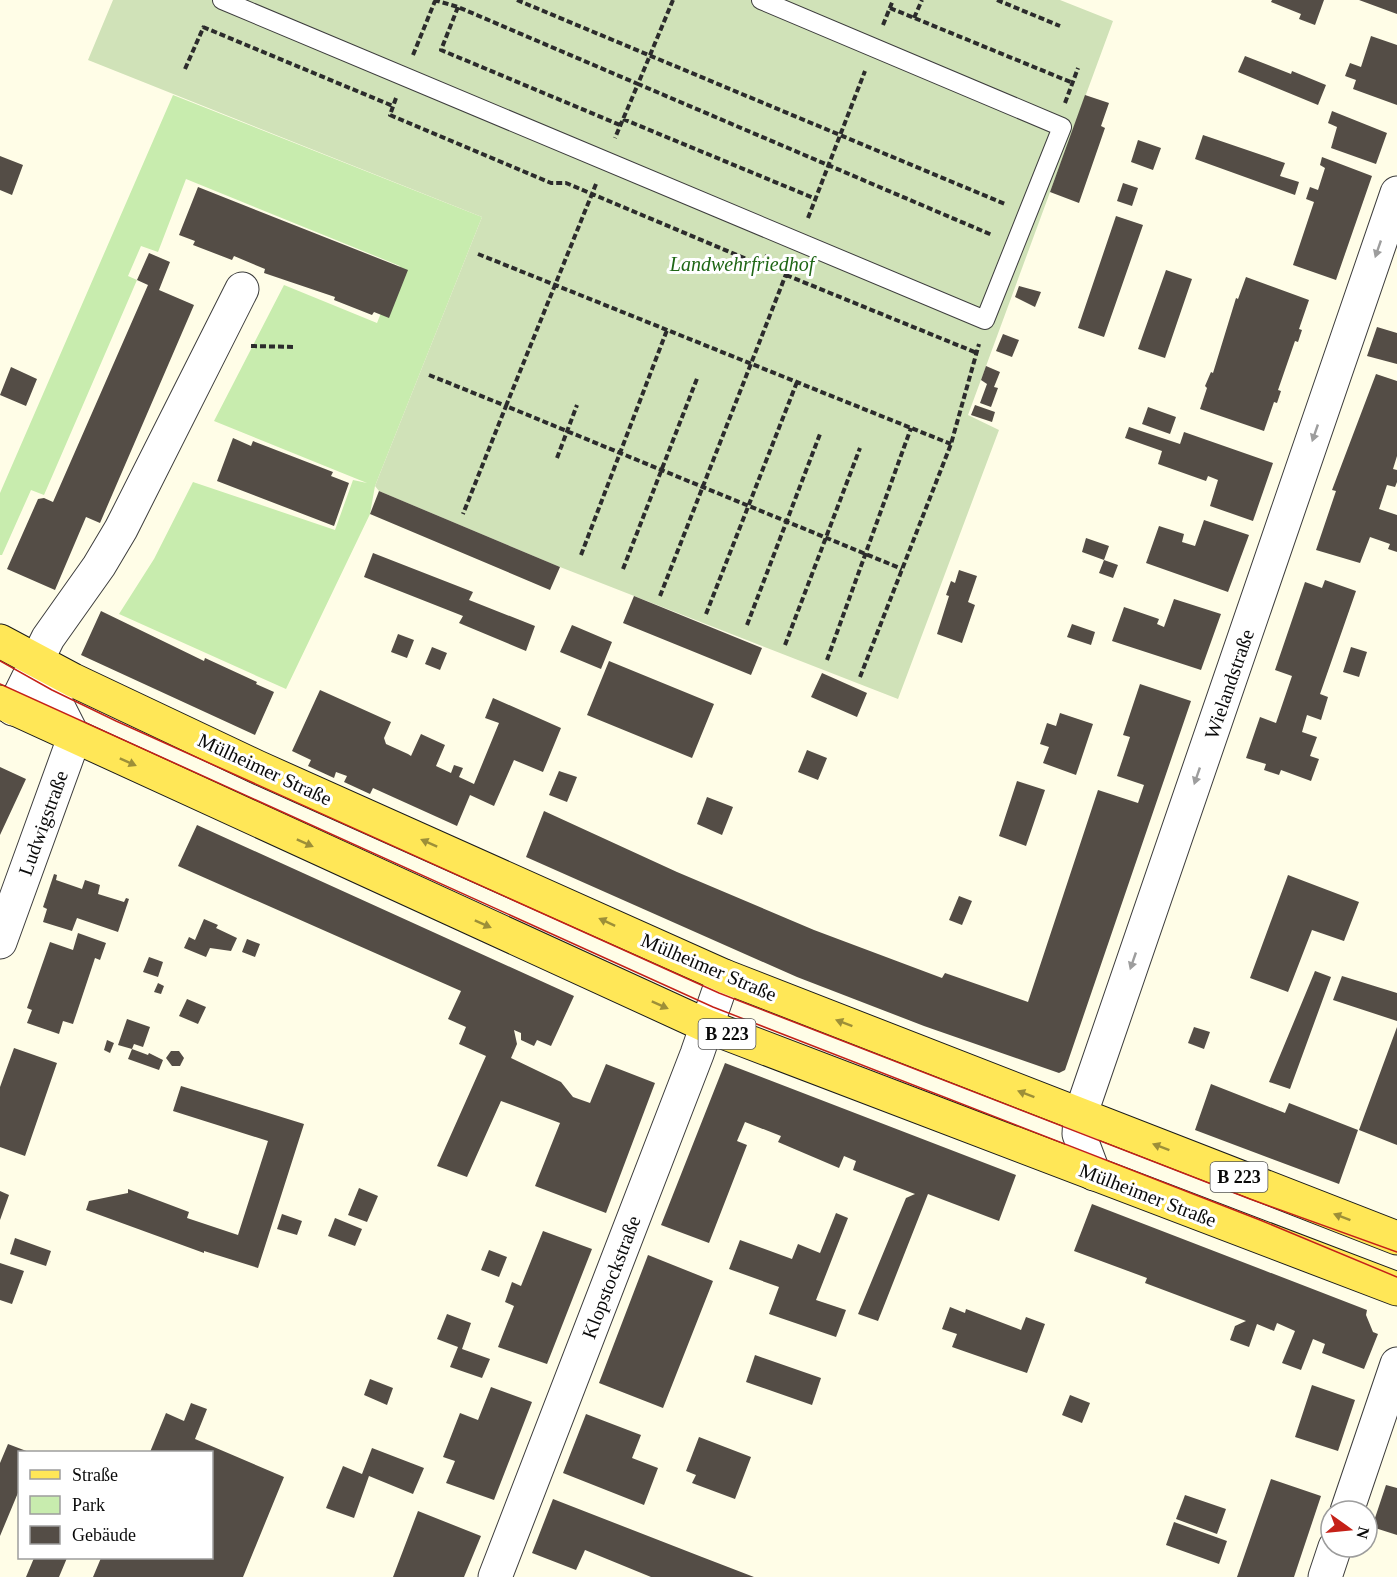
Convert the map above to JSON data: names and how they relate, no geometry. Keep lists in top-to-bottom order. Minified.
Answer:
{"streets":{"main road":["Mülheimer Straße","B 223"],"street":["Wielandstraße","Ludwigstraße","Klopstockstraße"]},"crossings":[["Wielandstraße","Mülheimer Straße"],["Mülheimer Straße","Ludwigstraße"],["Mülheimer Straße","Klopstockstraße"]],"one_way":["Wielandstraße"],"parks":["Landwehrfriedhof"],"legend":["Straße","Park","Gebäude"],"north":"right"}
